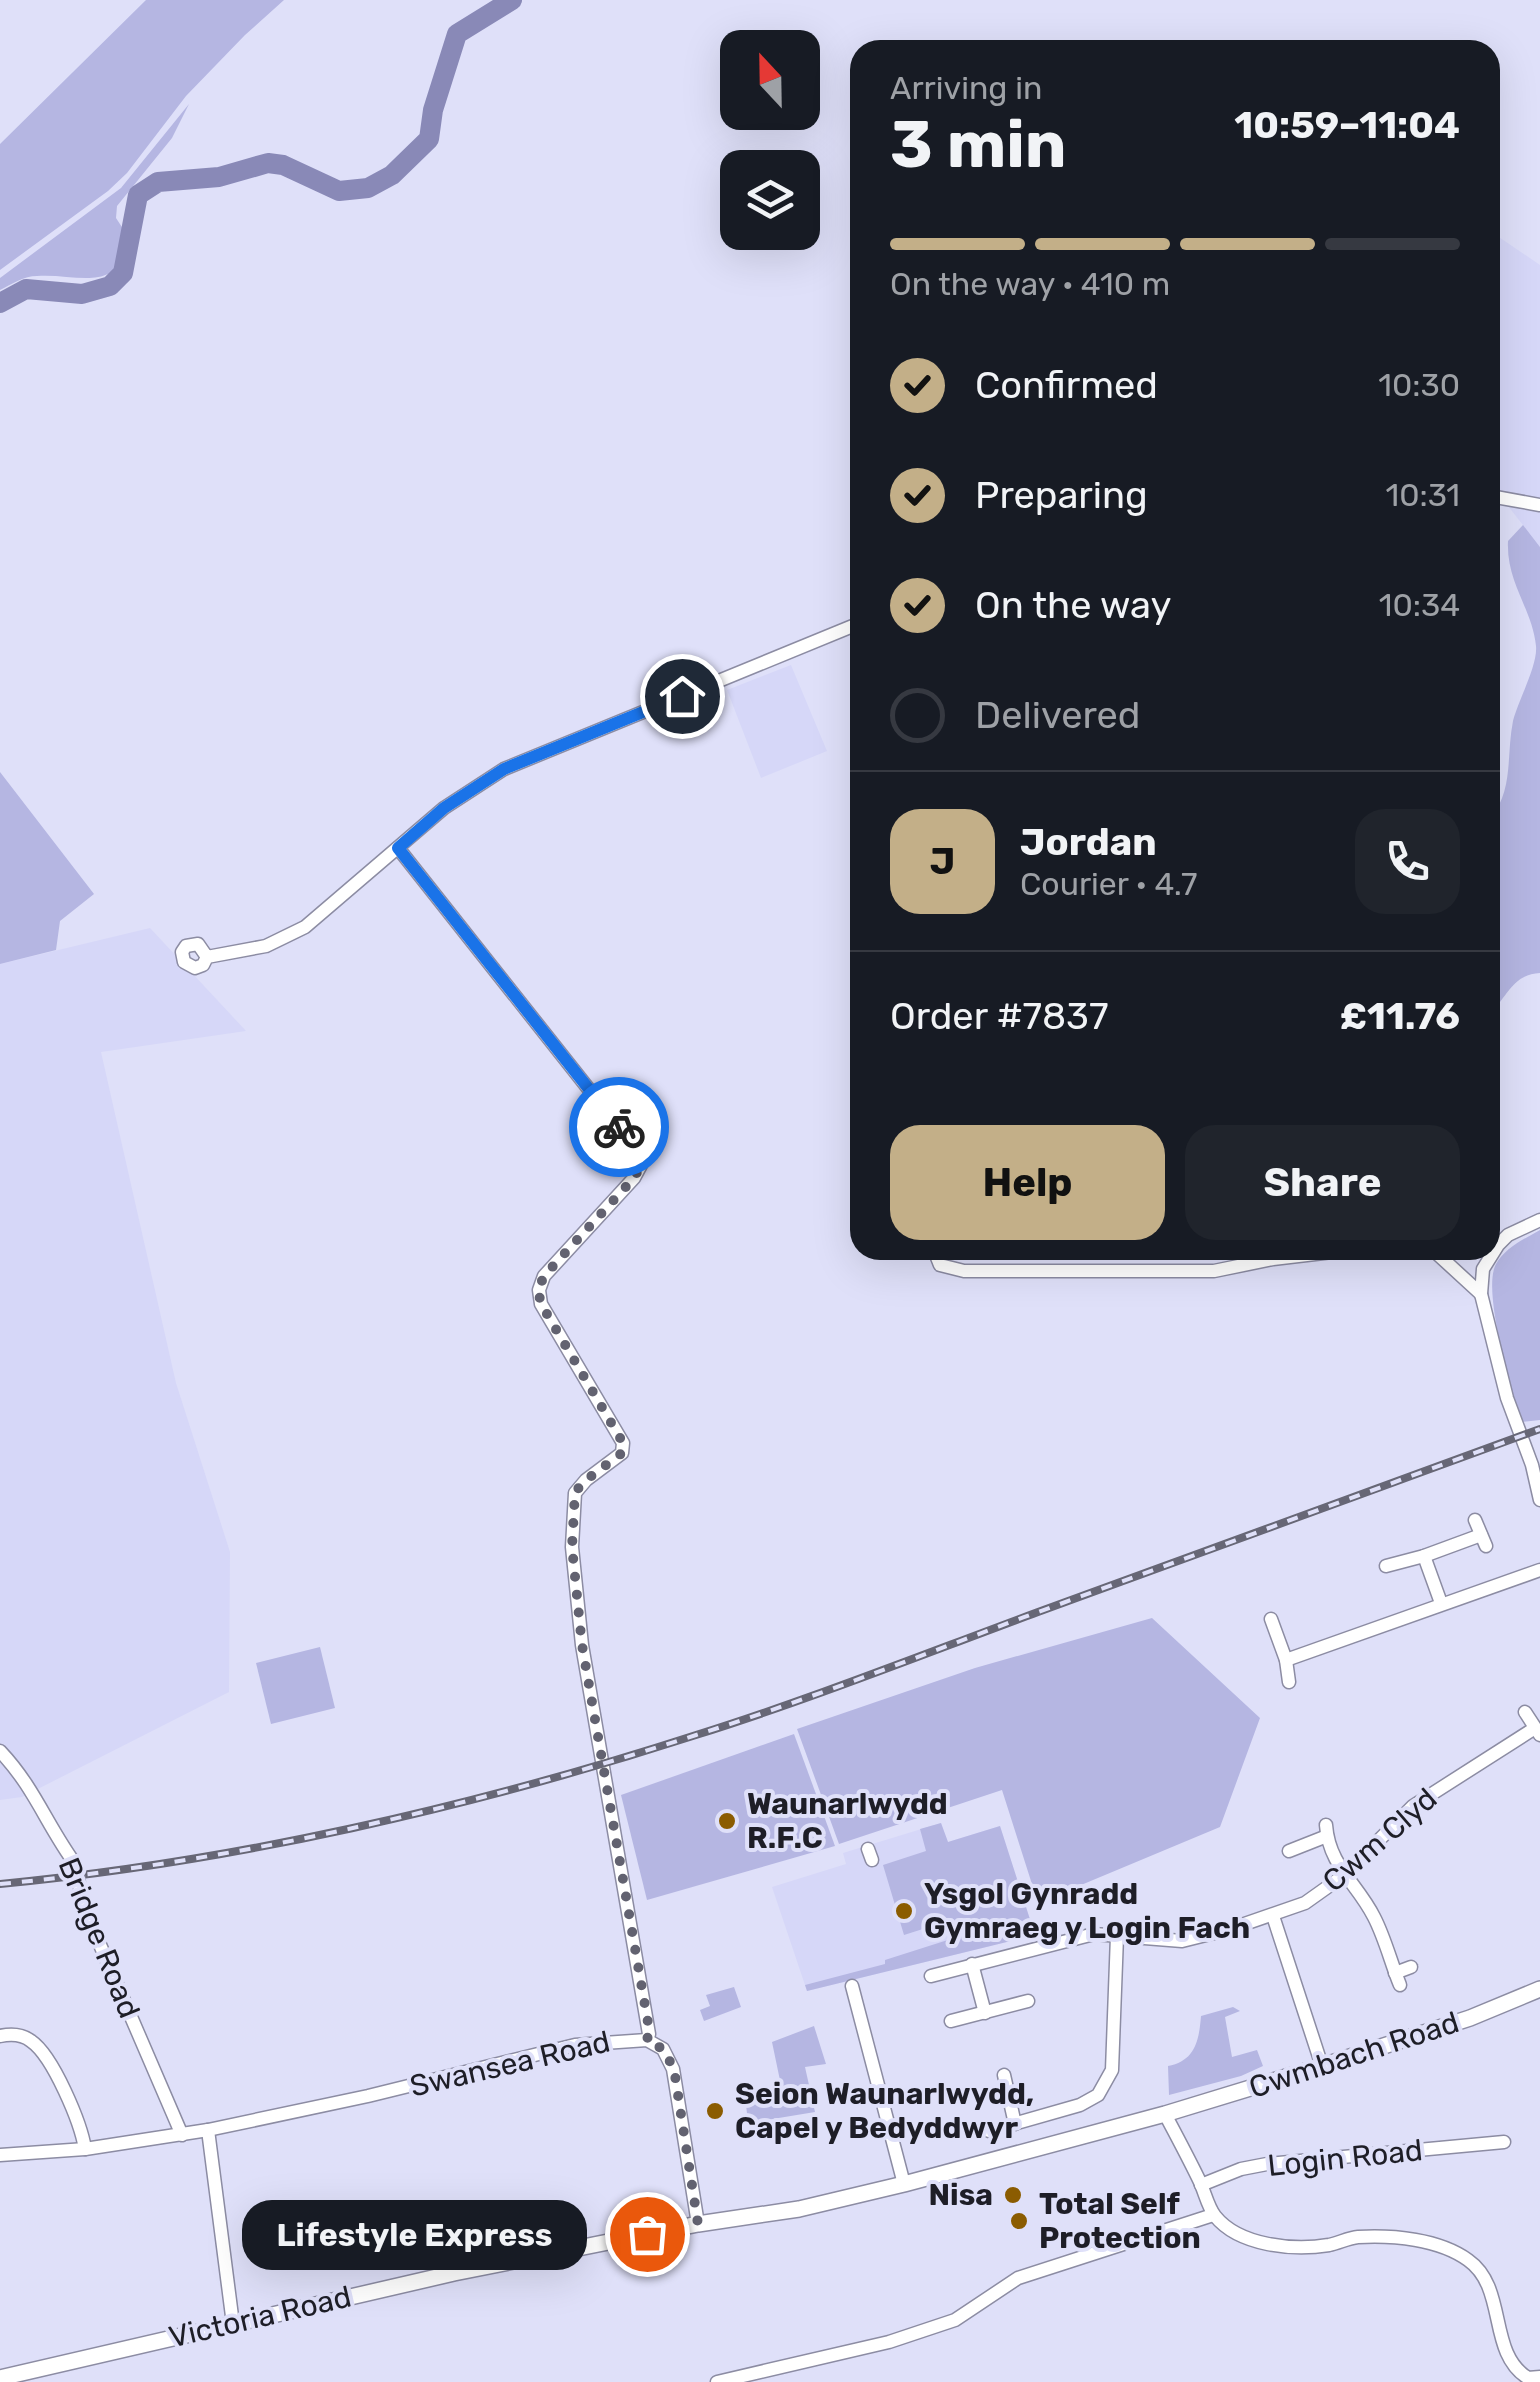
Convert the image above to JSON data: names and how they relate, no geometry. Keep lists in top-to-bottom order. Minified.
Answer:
{"streets":{"main road":["Cwmbach Road","Victoria Road"],"street":["Cwm Clyd","Bridge Road","Swansea Road","Login Road"]},"crossings":[["Bridge Road","Swansea Road"],["Swansea Road","Victoria Road"]],"places":["Waunarlwydd R.F.C","Ysgol Gynradd Gymraeg y Login Fach","Seion Waunarlwydd, Capel y Bedyddwyr","Nisa","Total Self Protection","Lifestyle Express"],"north":"top","page":{"heading":["3 min","Arriving in","10:59–11:04"],"panel":["Jordan","Courier · 4.7","Order #7837","£11.76"],"bar":"On the way · 410 m","list":[["Confirmed","10:30"],["Preparing","10:31"],["On the way","10:34"],"Delivered"],"round":"J","buttons":["Help","Share"],"bubble":"Lifestyle Express"}}
